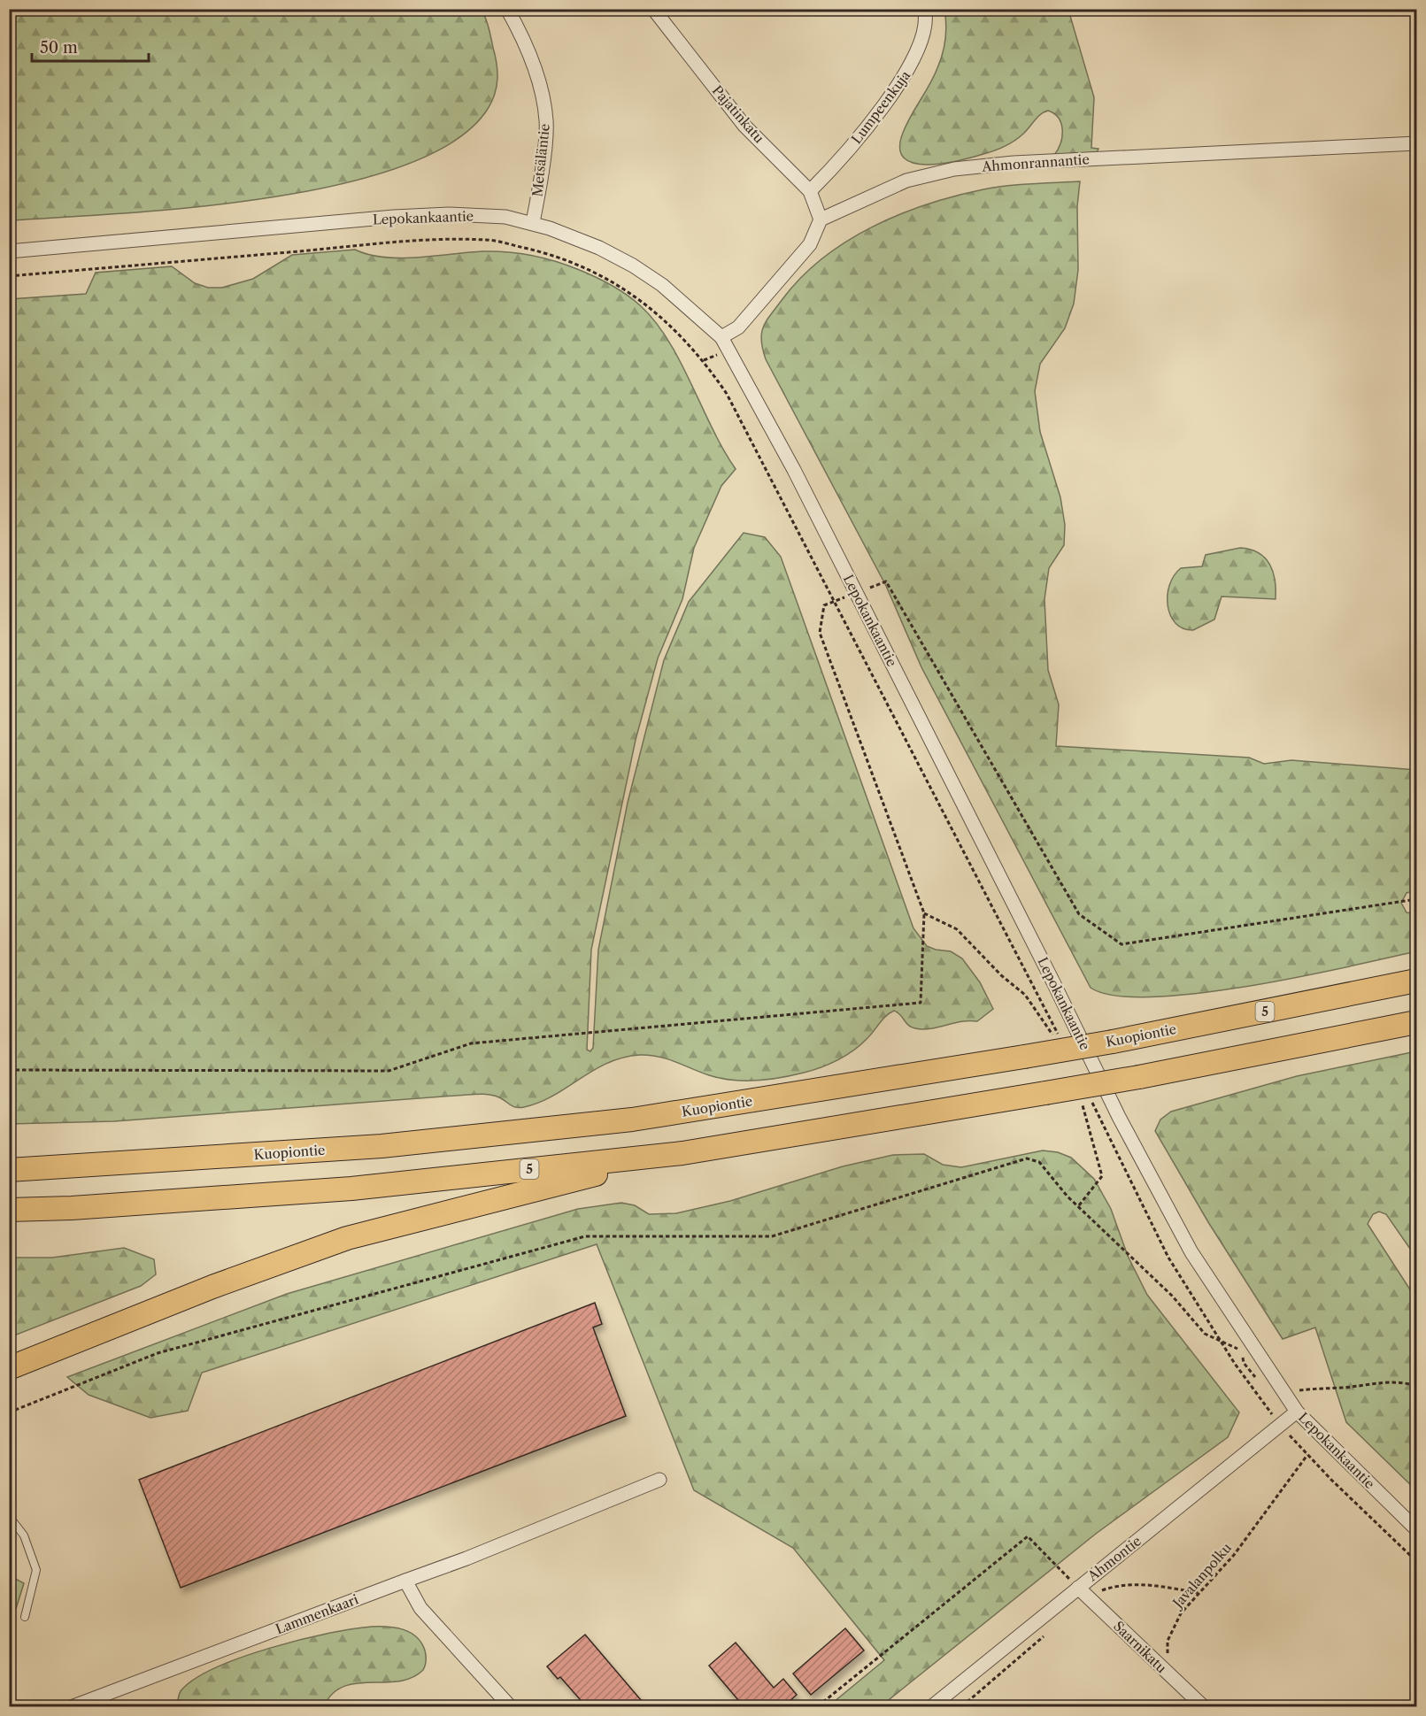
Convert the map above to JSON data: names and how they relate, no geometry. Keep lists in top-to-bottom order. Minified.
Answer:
{"streets":{"highway":["5","Kuopiontie"],"street":["Lumpeenkuja","Pajatinkatu","Metsäläntie","Ahmonrannantie","Lepokankaantie","Ahmontie","Lammenkaari","Saarnikatu"],"path":["Javalanpolku"]},"crossings":[["Lumpeenkuja","Pajatinkatu"],["Pajatinkatu","Ahmonrannantie"],["Metsäläntie","Lepokankaantie"],["Lepokankaantie","Ahmontie"],["Ahmontie","Saarnikatu"]],"scale_bar":"50 m"}
